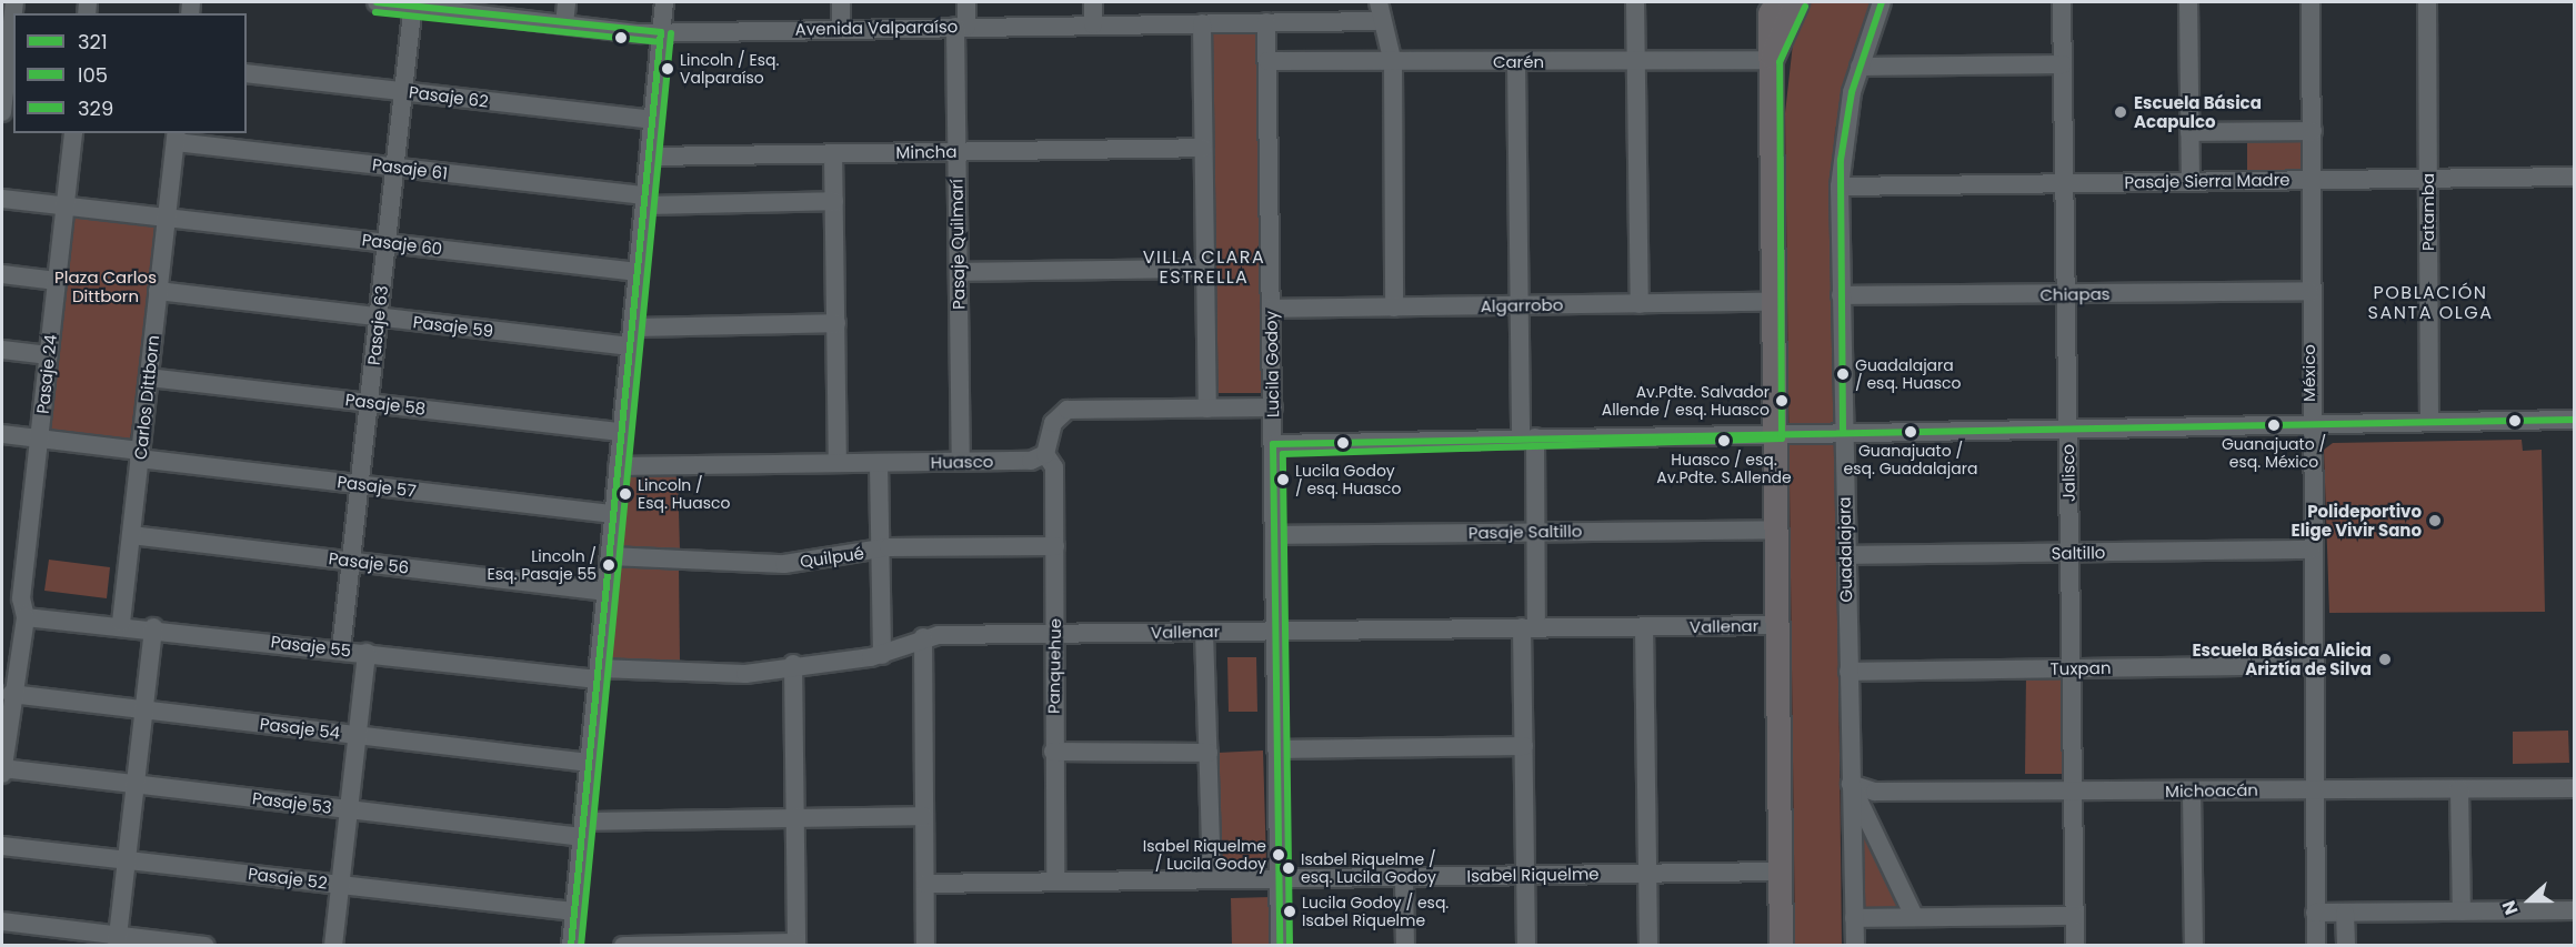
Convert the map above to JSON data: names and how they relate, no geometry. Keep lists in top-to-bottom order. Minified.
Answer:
{"streets":{"street":["Avenida Valparaíso","Carén","Pasaje 62","Mincha","Pasaje 61","Pasaje Sierra Madre","Patamba","Pasaje 60","Pasaje Quilmarí","Chiapas","Algarrobo","Pasaje 63","Pasaje 59","Lucila Godoy","México","Pasaje 24","Carlos Dittborn","Pasaje 58","Huasco","Jalisco","Pasaje 57","Pasaje Saltillo","Guadalajara","Saltillo","Quilpué","Pasaje 56","Vallenar","Pasaje 55","Panquehue","Tuxpan","Pasaje 54","Michoacán","Pasaje 53","Isabel Riquelme","Pasaje 52"]},"crossings":[["Avenida Valparaíso","Pasaje Quilmarí"],["Avenida Valparaíso","Pasaje 63"],["Avenida Valparaíso","Lucila Godoy"],["Carén","Lucila Godoy"],["Pasaje 62","Pasaje 63"],["Mincha","Pasaje Quilmarí"],["Pasaje 61","Pasaje 63"],["Pasaje 61","Carlos Dittborn"],["Pasaje Sierra Madre","Patamba"],["Pasaje Sierra Madre","México"],["Pasaje Sierra Madre","Jalisco"],["Pasaje Sierra Madre","Guadalajara"],["Pasaje 60","Pasaje 63"],["Pasaje 60","Pasaje 24"],["Pasaje 60","Carlos Dittborn"],["Pasaje Quilmarí","Huasco"],["Chiapas","México"],["Chiapas","Jalisco"],["Chiapas","Guadalajara"],["Algarrobo","Lucila Godoy"],["Pasaje 63","Pasaje 59"],["Pasaje 63","Pasaje 58"],["Pasaje 63","Pasaje 57"],["Pasaje 63","Pasaje 56"],["Pasaje 63","Pasaje 55"],["Pasaje 59","Carlos Dittborn"],["Lucila Godoy","Pasaje Saltillo"],["Lucila Godoy","Vallenar"],["Lucila Godoy","Isabel Riquelme"],["México","Saltillo"],["México","Tuxpan"],["México","Michoacán"],["Pasaje 24","Pasaje 57"],["Pasaje 24","Pasaje 55"],["Carlos Dittborn","Pasaje 58"],["Carlos Dittborn","Pasaje 57"],["Carlos Dittborn","Pasaje 56"],["Carlos Dittborn","Pasaje 55"],["Huasco","Panquehue"],["Jalisco","Saltillo"],["Jalisco","Tuxpan"],["Jalisco","Michoacán"],["Guadalajara","Saltillo"],["Guadalajara","Tuxpan"],["Guadalajara","Michoacán"],["Quilpué","Panquehue"],["Vallenar","Pasaje 55"],["Vallenar","Panquehue"],["Panquehue","Isabel Riquelme"]],"districts":["VILLA CLARA ESTRELLA","POBLACIÓN SANTA OLGA"],"parks":["Plaza Carlos Dittborn"],"places":["Lincoln / Esq. Valparaíso","Escuela Básica Acapulco","Guadalajara / esq. Huasco","Av.Pdte. Salvador Allende / esq. Huasco","Guanajuato / esq. México","Guanajuato / esq. Guadalajara","Huasco / esq. Av.Pdte. S.Allende","Lucila Godoy / esq. Huasco","Lincoln / Esq. Huasco","Polideportivo Elige Vivir Sano","Lincoln / Esq. Pasaje 55","Escuela Básica Alicia Ariztía de Silva","Isabel Riquelme / Lucila Godoy","Isabel Riquelme / esq. Lucila Godoy","Lucila Godoy / esq. Isabel Riquelme"],"lines":["transit line 321","transit line 329","transit line I05"],"legend":["321","I05","329"],"north":"left"}
